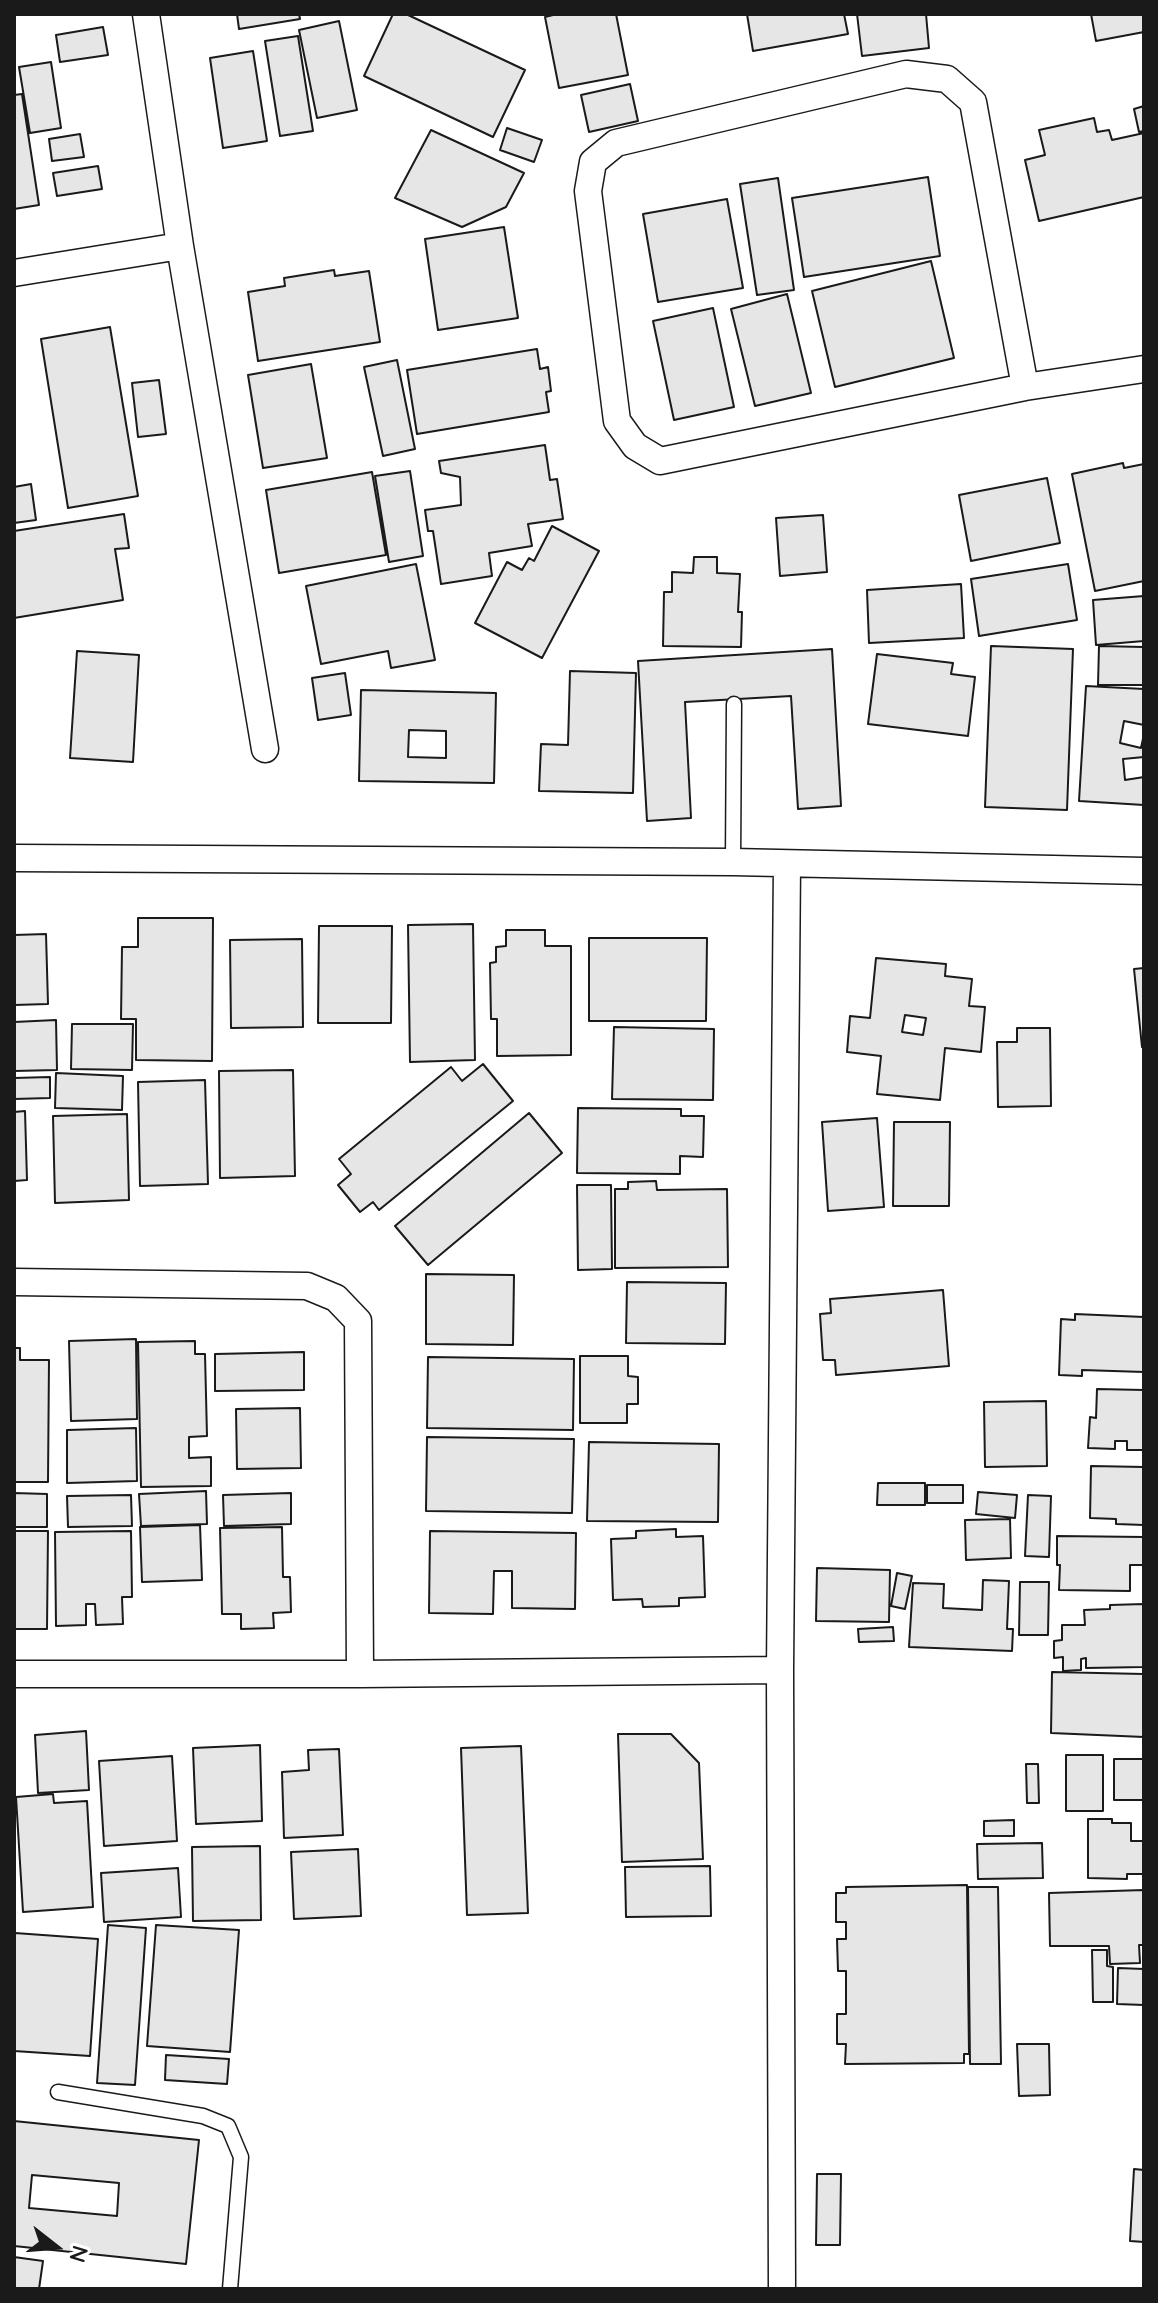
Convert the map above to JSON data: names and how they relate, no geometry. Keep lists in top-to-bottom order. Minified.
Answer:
{"north":"right"}
